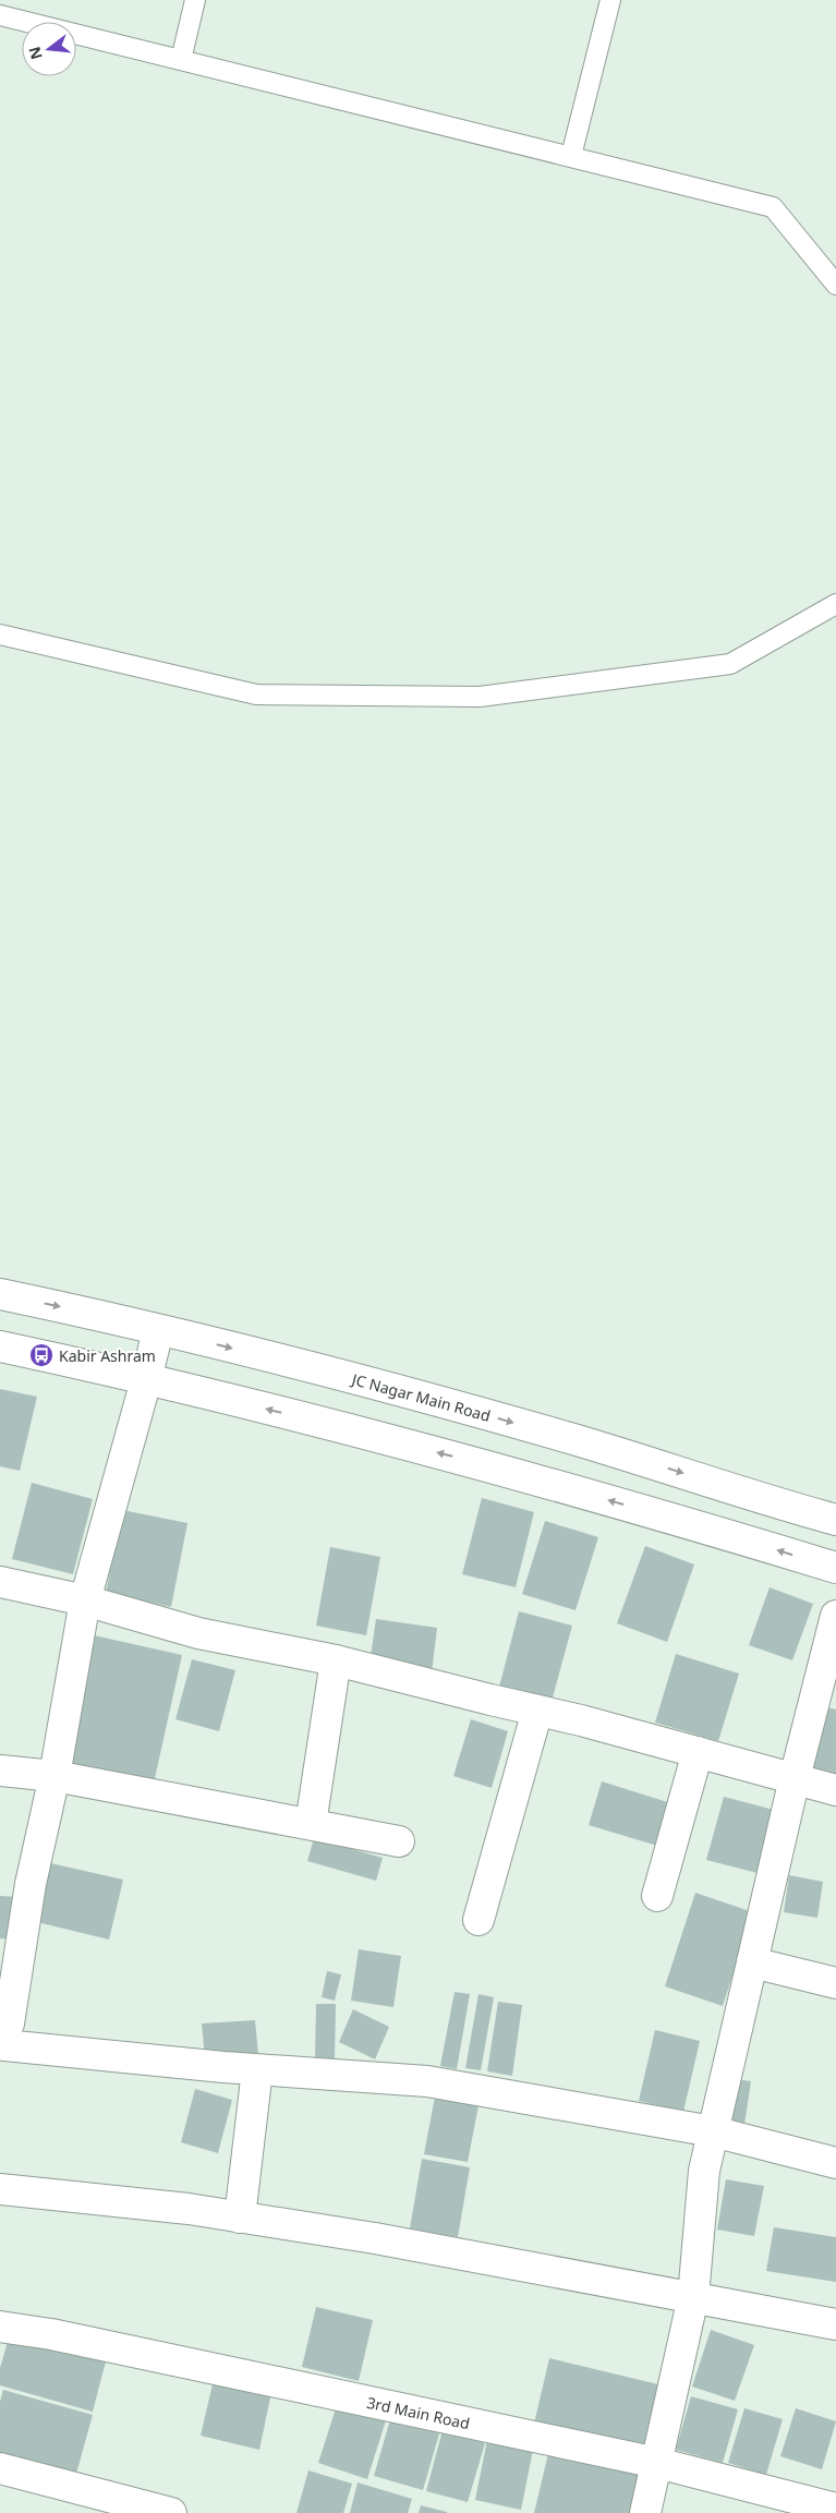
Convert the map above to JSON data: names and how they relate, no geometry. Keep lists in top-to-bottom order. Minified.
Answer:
{"streets":{"street":["JC Nagar Main Road","3rd Main Road"]},"places":{"bus stop":["Kabir Ashram"]},"north":"left"}
